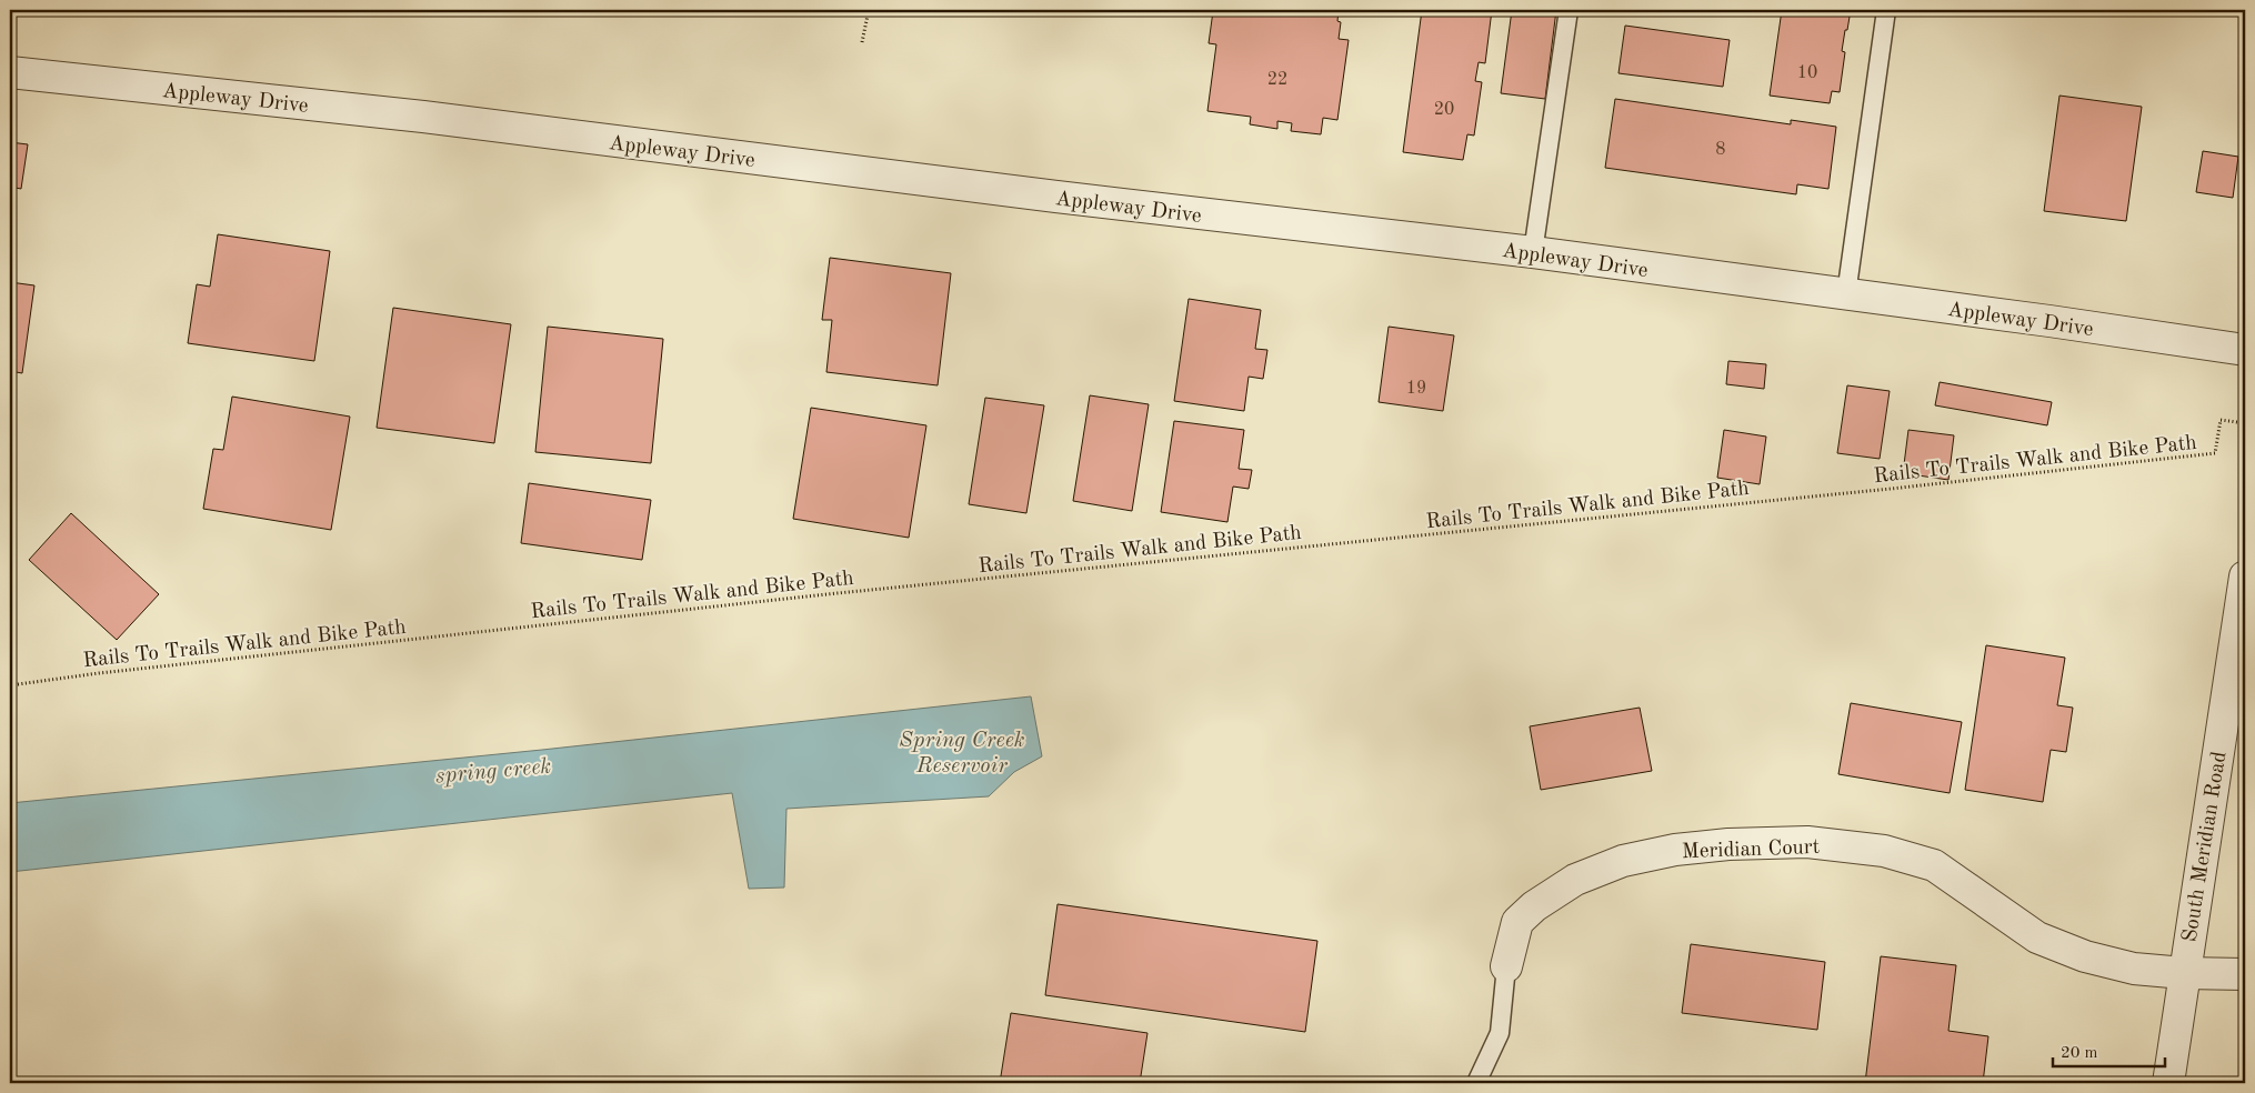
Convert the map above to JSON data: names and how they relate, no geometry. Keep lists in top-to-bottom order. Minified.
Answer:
{"streets":{"street":["Appleway Drive","South Meridian Road","Meridian Court"],"path":["Rails To Trails Walk and Bike Path"]},"crossings":[["South Meridian Road","Meridian Court"]],"water":["Spring Creek Reservoir","spring creek"],"house_numbers":["10","22","20","8","19"],"scale_bar":"20 m"}
